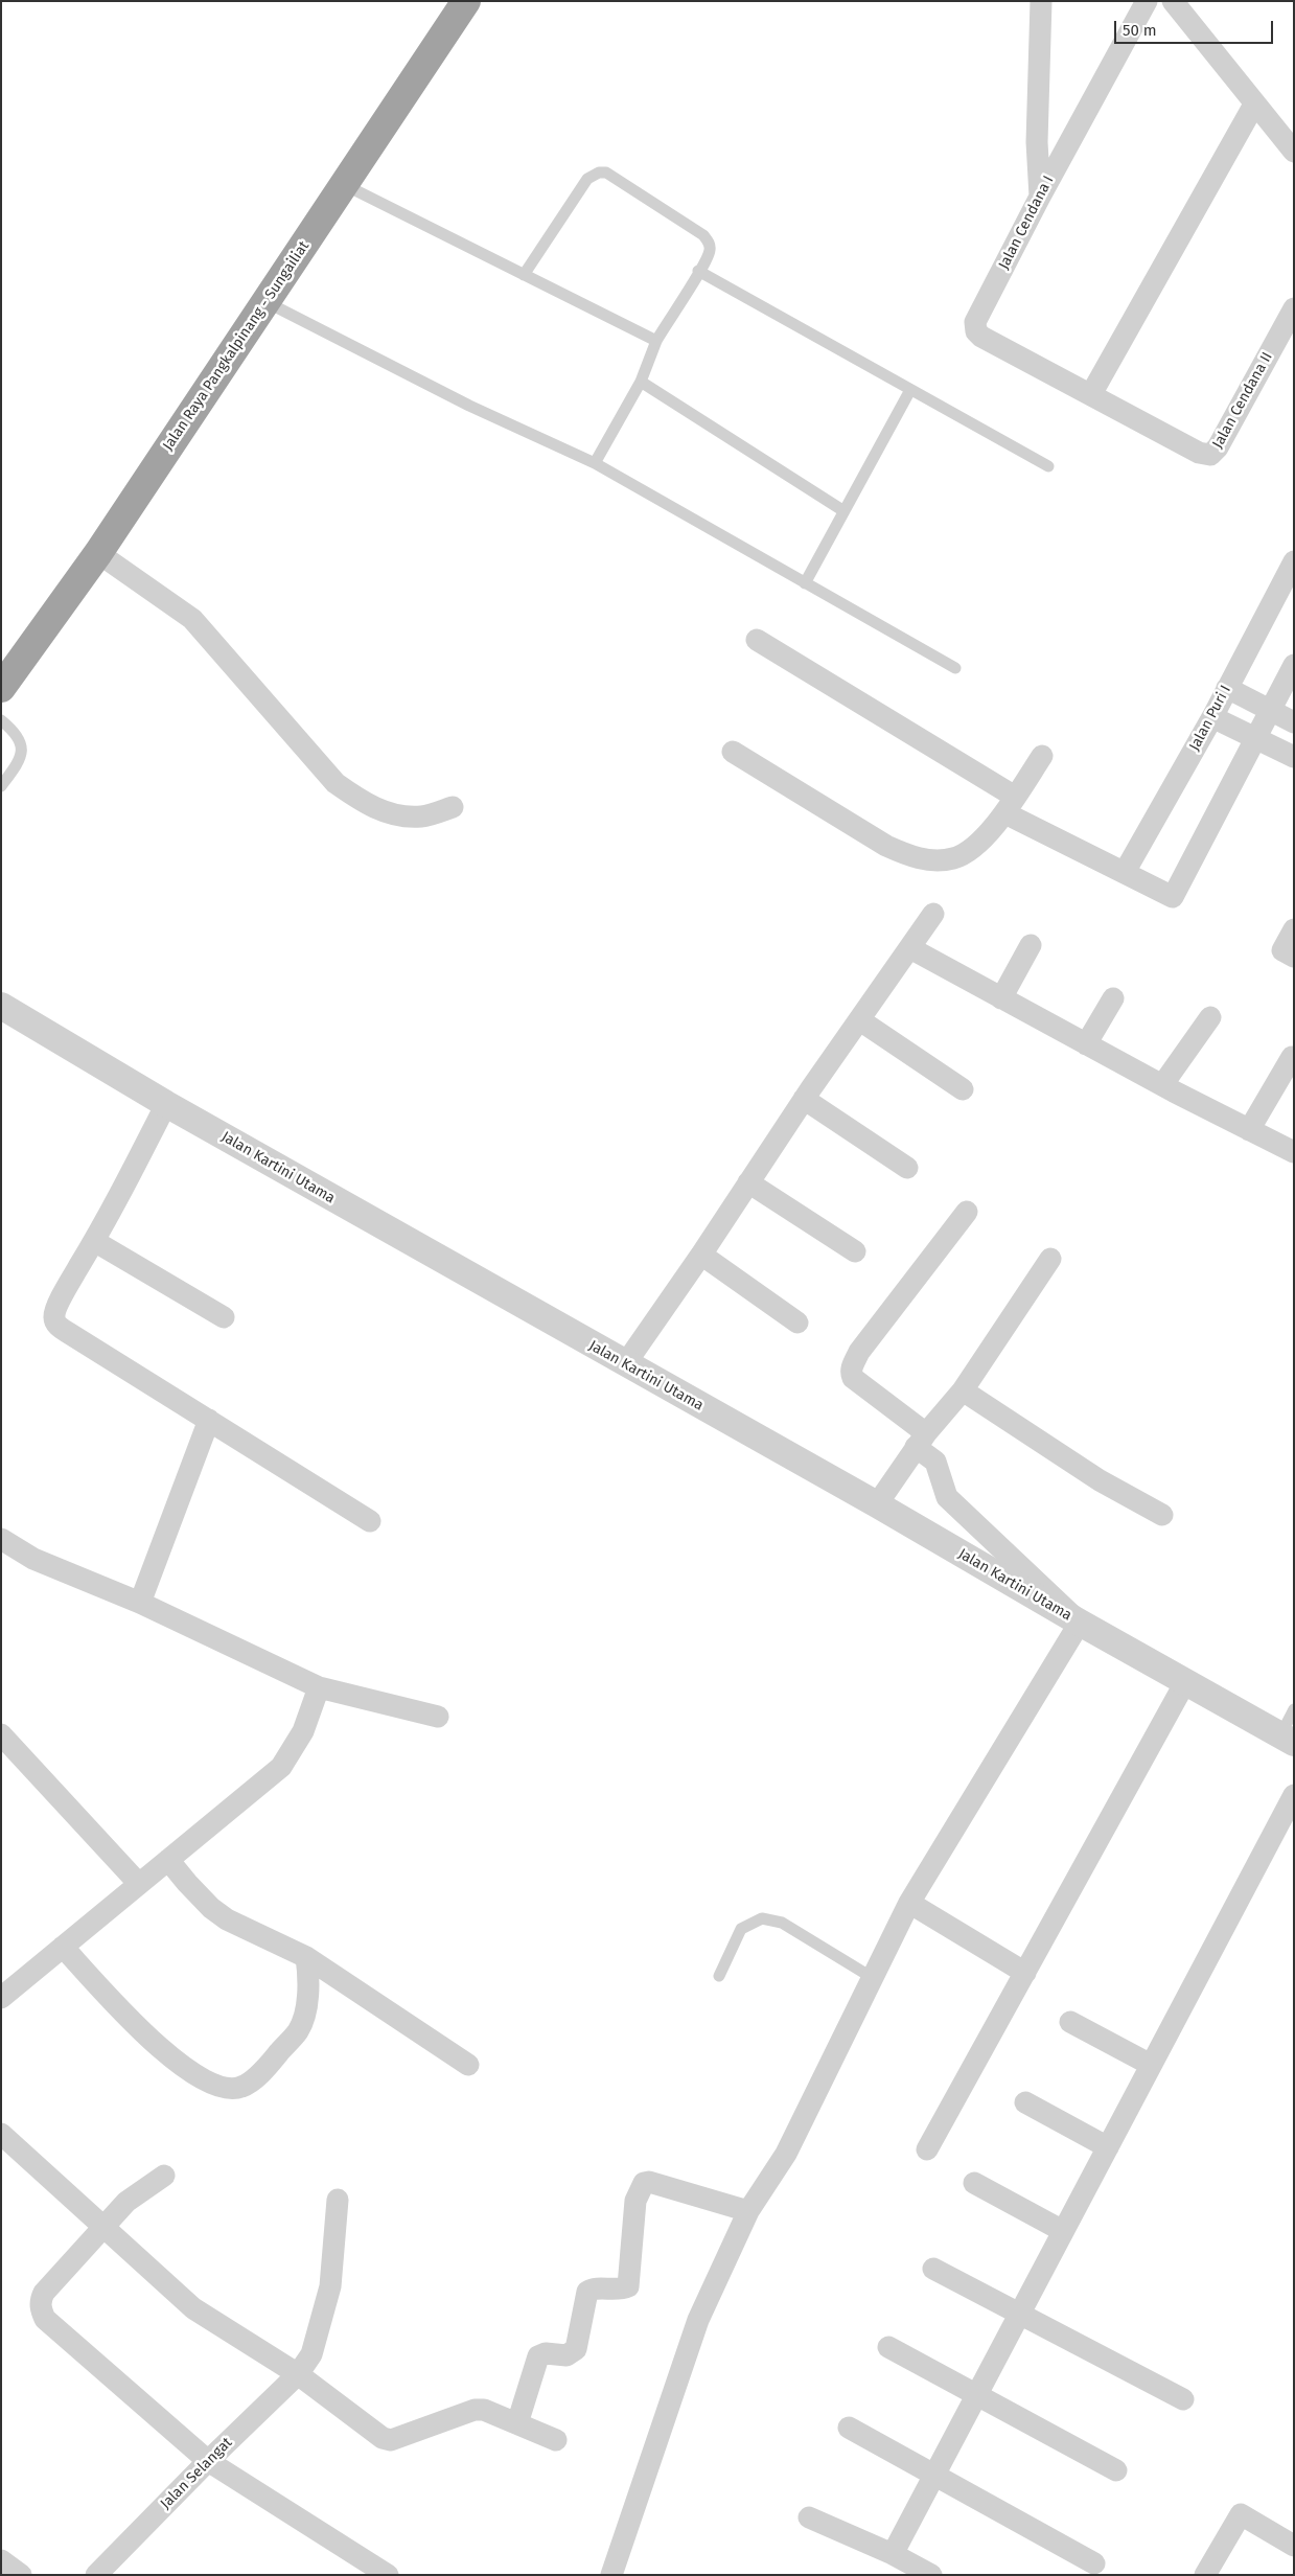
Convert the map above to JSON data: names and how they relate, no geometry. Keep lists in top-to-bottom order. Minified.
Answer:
{"streets":{"highway":["Jalan Raya Pangkalpinang - Sungailiat"],"street":["Jalan Cendana I","Jalan Cendana II","Jalan Puri I","Jalan Kartini Utama","Jalan Selangat"]},"crossings":[["Jalan Cendana I","Jalan Cendana II"]],"scale_bar":"50 m"}
